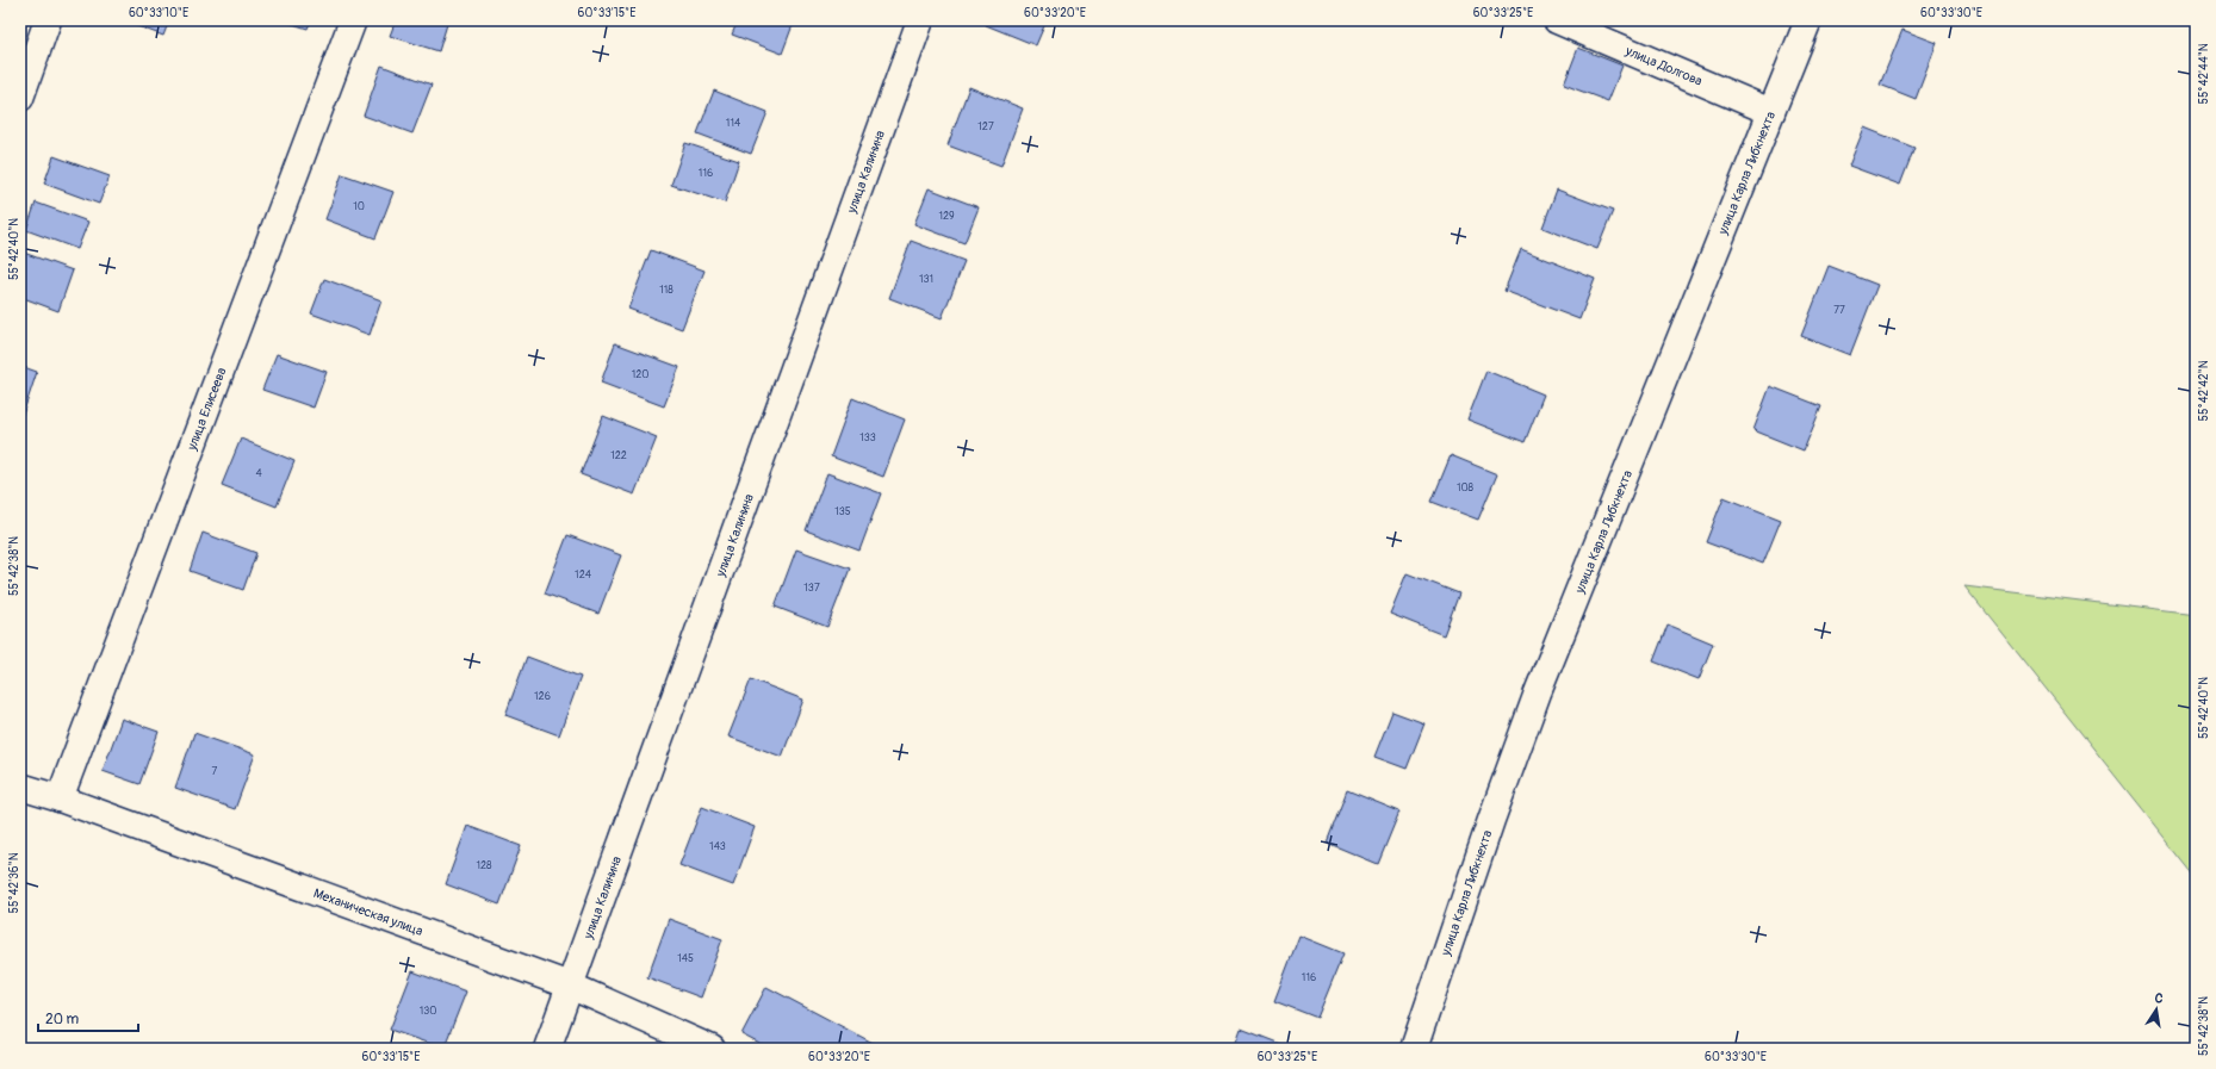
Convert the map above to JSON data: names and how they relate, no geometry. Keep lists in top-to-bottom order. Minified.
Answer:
{"streets":{"street":["улица Долгова","улица Калинина","улица Карла Либкнехта","улица Елисеева","Механическая улица"]},"crossings":[["улица Долгова","улица Карла Либкнехта"],["улица Калинина","Механическая улица"],["улица Елисеева","Механическая улица"]],"house_numbers":["114","127","116","10","129","131","118","77","120","133","122","4","108","135","124","137","126","7","143","128","145","116","130"],"scale_bar":"20 m","north":"top","coordinates":["60°33'10\"E","60°33'15\"E","60°33'20\"E","60°33'25\"E","60°33'30\"E","55°42'44\"N","55°42'40\"N","55°42'42\"N","55°42'38\"N","55°42'36\"N"]}
